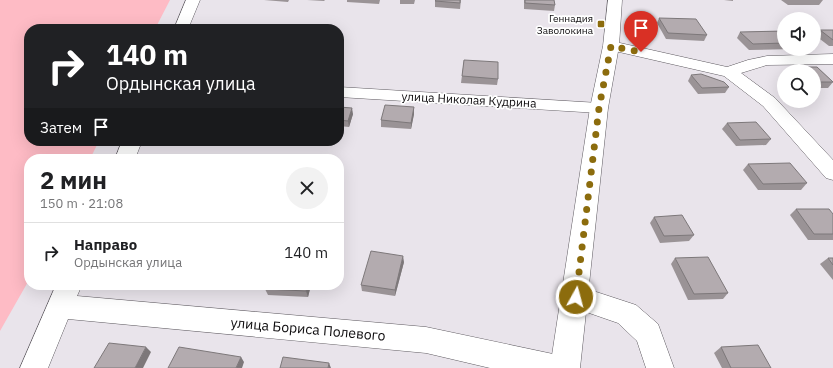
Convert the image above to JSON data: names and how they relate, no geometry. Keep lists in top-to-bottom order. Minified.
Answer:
{"streets":{"street":["улица Николая Кудрина","улица Бориса Полевого"]},"places":{"transit":["Геннадия Заволокина"]},"page":{"turn":["140 m","Ордынская улица"],"then":"Затем","heading":["2 мин","150 m · 21:08"],"list":[{"name":"Направо","note":"Ордынская улица","value":"140 m"}]}}
